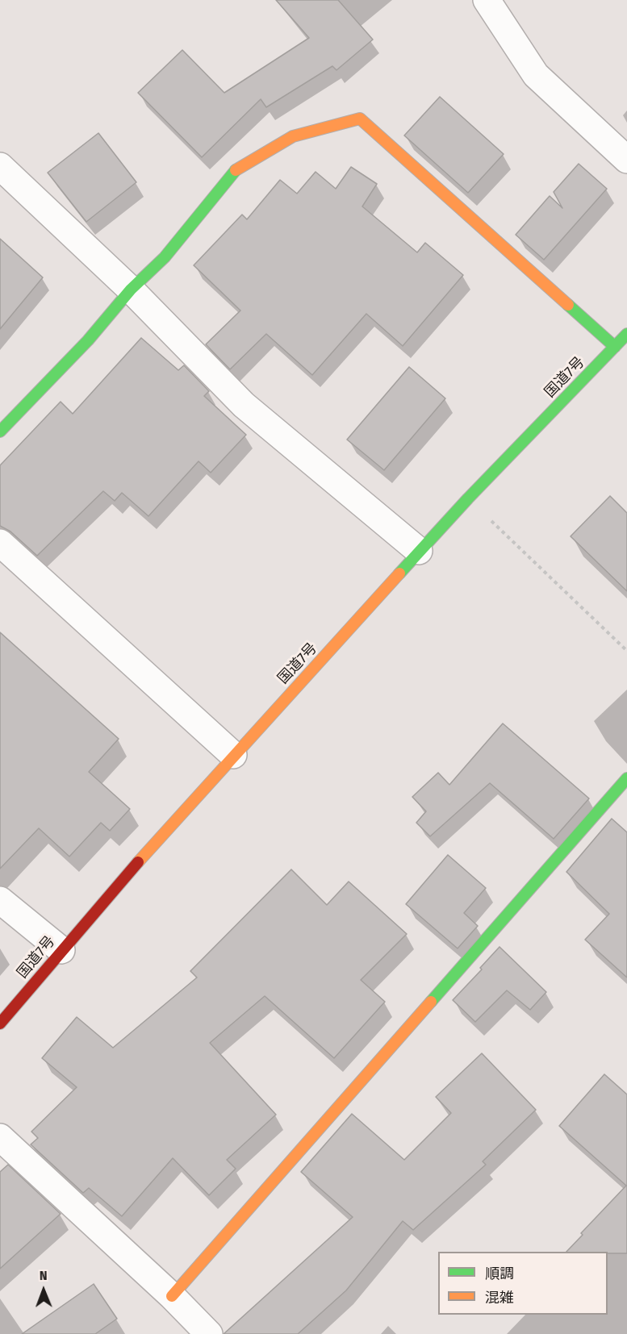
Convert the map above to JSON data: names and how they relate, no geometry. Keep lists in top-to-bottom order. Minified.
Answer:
{"streets":{"main road":["国道7号"]},"legend":["順調","混雑"],"north":"top"}
